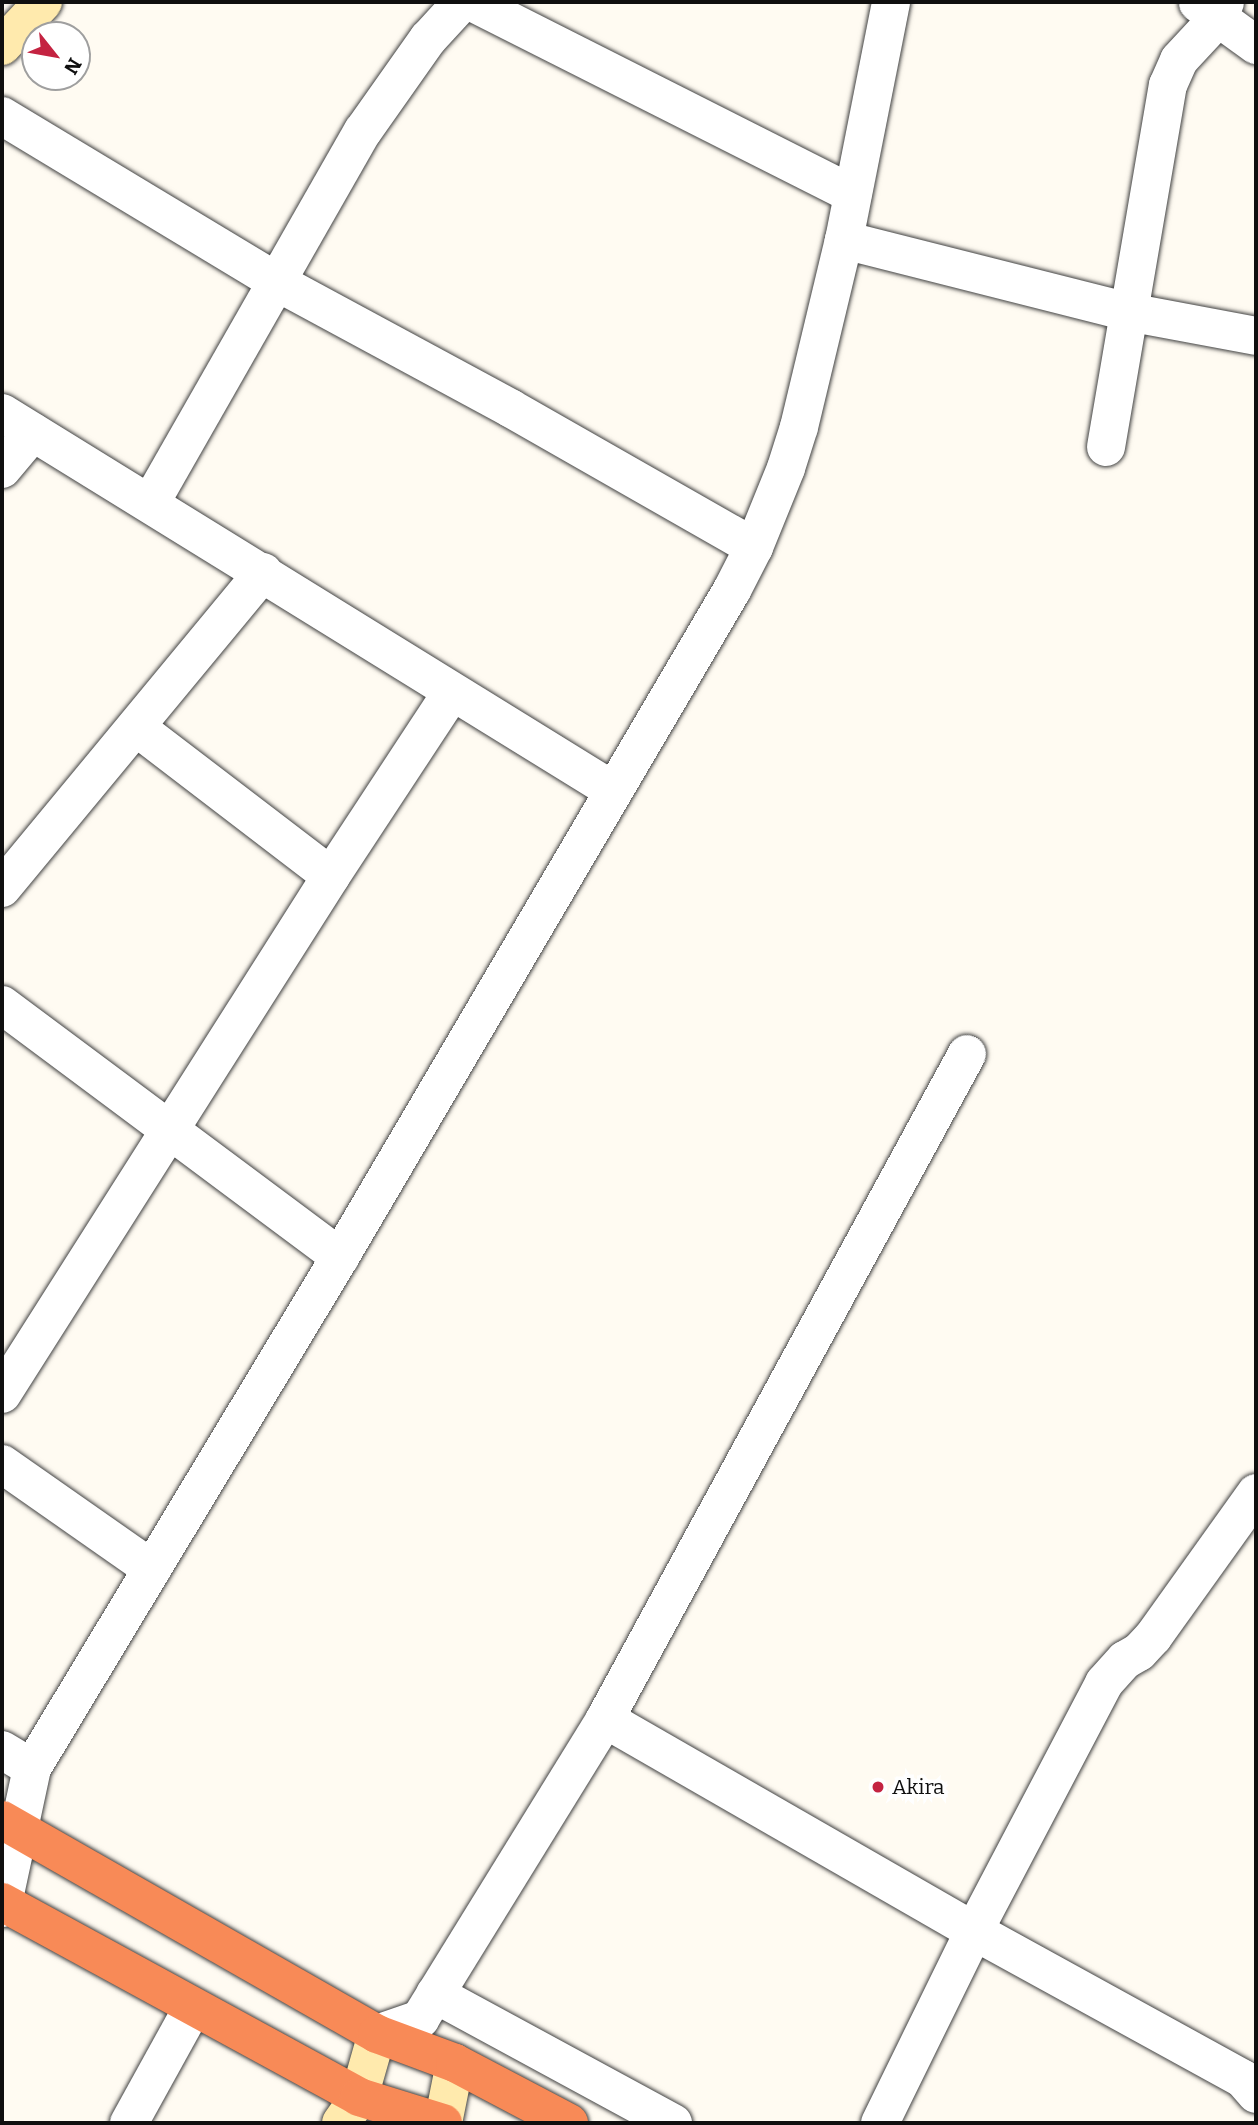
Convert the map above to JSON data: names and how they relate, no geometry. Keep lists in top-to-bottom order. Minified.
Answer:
{"places":["Akira"],"north":"bottom right"}
